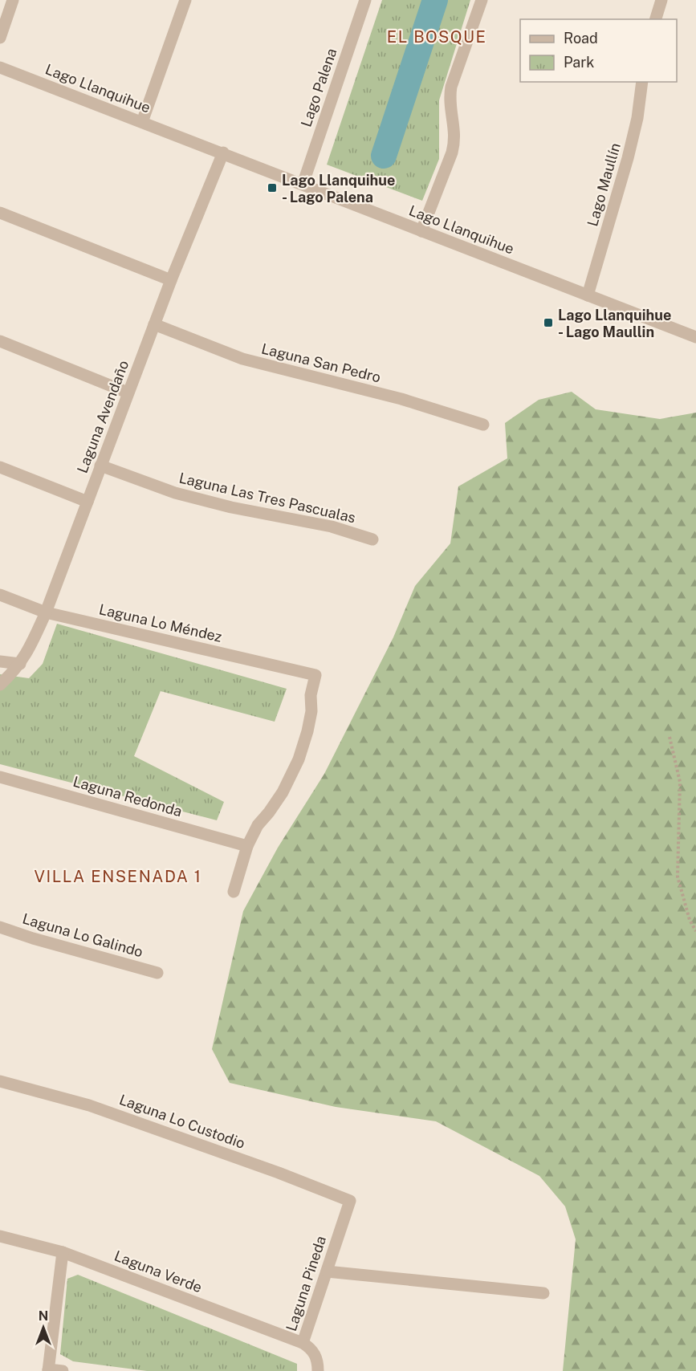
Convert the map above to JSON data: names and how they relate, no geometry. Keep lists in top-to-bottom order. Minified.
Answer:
{"streets":{"street":["Lago Palena","Lago Llanquihue","Lago Maullín","Laguna San Pedro","Laguna Avendaño","Laguna Las Tres Pascualas","Laguna Lo Méndez","Laguna Redonda","Laguna Lo Galindo","Laguna Lo Custodio","Laguna Verde","Laguna Pineda"]},"crossings":[["Lago Palena","Lago Llanquihue"],["Lago Llanquihue","Lago Maullín"],["Lago Llanquihue","Laguna Avendaño"],["Laguna San Pedro","Laguna Avendaño"],["Laguna Avendaño","Laguna Las Tres Pascualas"],["Laguna Avendaño","Laguna Lo Méndez"],["Laguna Lo Méndez","Laguna Redonda"],["Laguna Lo Custodio","Laguna Pineda"],["Laguna Verde","Laguna Pineda"]],"districts":["EL BOSQUE","VILLA ENSENADA 1"],"places":{"transit":["Lago Llanquihue - Lago Palena","Lago Llanquihue - Lago Maullin"]},"legend":["Road","Park"],"north":"top"}
